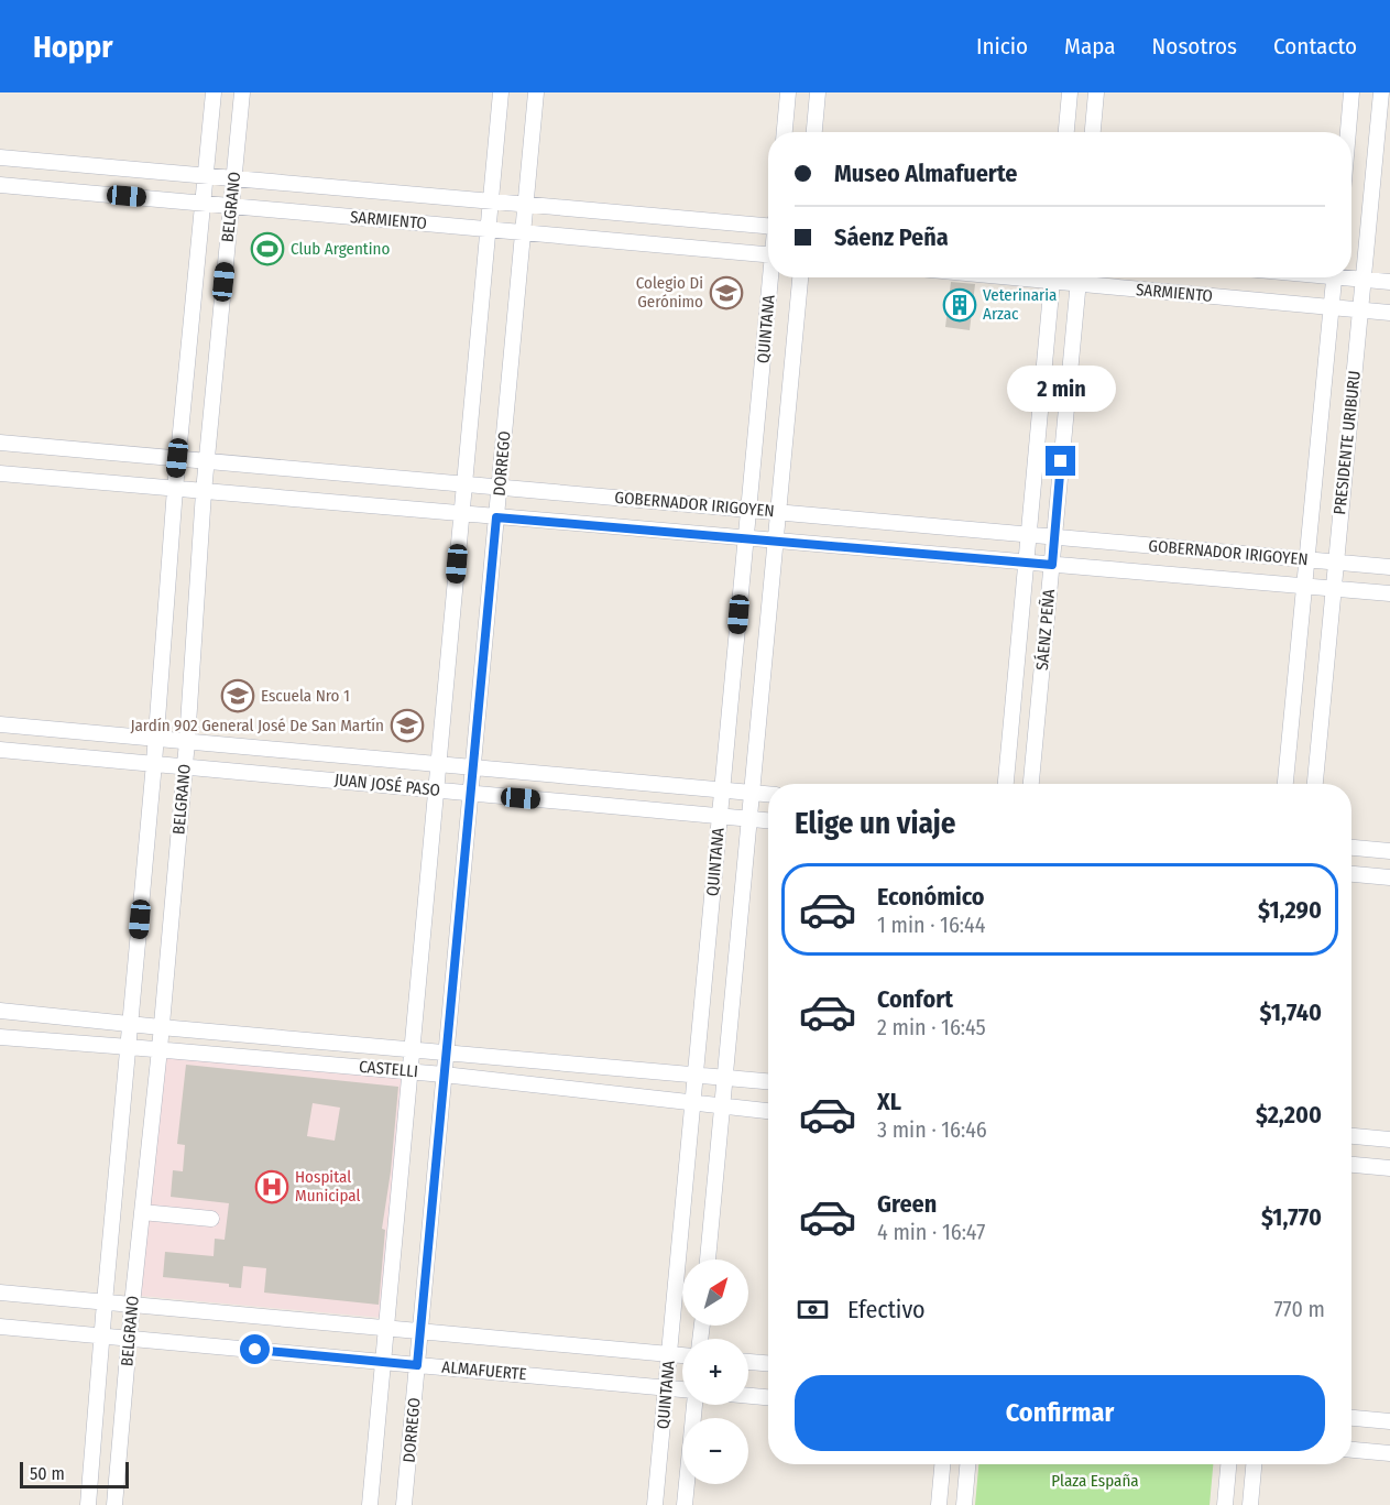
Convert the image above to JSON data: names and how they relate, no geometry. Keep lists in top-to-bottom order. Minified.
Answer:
{"streets":{"street":["BELGRANO","SARMIENTO","QUINTANA","PRESIDENTE URIBURU","DORREGO","GOBERNADOR IRIGOYEN","SÁENZ PEÑA","JUAN JOSÉ PASO","CASTELLI","ALMAFUERTE"]},"crossings":[["BELGRANO","SARMIENTO"],["BELGRANO","GOBERNADOR IRIGOYEN"],["BELGRANO","JUAN JOSÉ PASO"],["BELGRANO","CASTELLI"],["BELGRANO","ALMAFUERTE"],["SARMIENTO","PRESIDENTE URIBURU"],["SARMIENTO","DORREGO"],["QUINTANA","GOBERNADOR IRIGOYEN"],["QUINTANA","JUAN JOSÉ PASO"],["QUINTANA","CASTELLI"],["QUINTANA","ALMAFUERTE"],["PRESIDENTE URIBURU","GOBERNADOR IRIGOYEN"],["DORREGO","GOBERNADOR IRIGOYEN"],["DORREGO","JUAN JOSÉ PASO"],["DORREGO","CASTELLI"],["DORREGO","ALMAFUERTE"],["GOBERNADOR IRIGOYEN","SÁENZ PEÑA"]],"parks":["Plaza España"],"places":{"sports":["Club Argentino"],"school or university":["Colegio Di Gerónimo","Escuela Nro 1","Jardín 902 General José De San Martín"],"building":["Veterinaria Arzac"],"hospital":["Hospital Municipal"]},"scale_bar":"50 m","north":"top right","page":{"header":"Hoppr","nav":["Inicio","Mapa","Nosotros","Contacto"],"banner":["Museo Almafuerte","Sáenz Peña"],"bubble":"2 min","heading":"Elige un viaje","list":[{"name":"Económico","note":"1 min · 16:44","value":"$1,290"},{"name":"Confort","note":"2 min · 16:45","value":"$1,740"},{"name":"XL","note":"3 min · 16:46","value":"$2,200"},{"name":"Green","note":"4 min · 16:47","value":"$1,770"}],"map_buttons":["+","−"],"pay":["Efectivo","770 m"],"buttons":"Confirmar","scale":"50 m"}}
